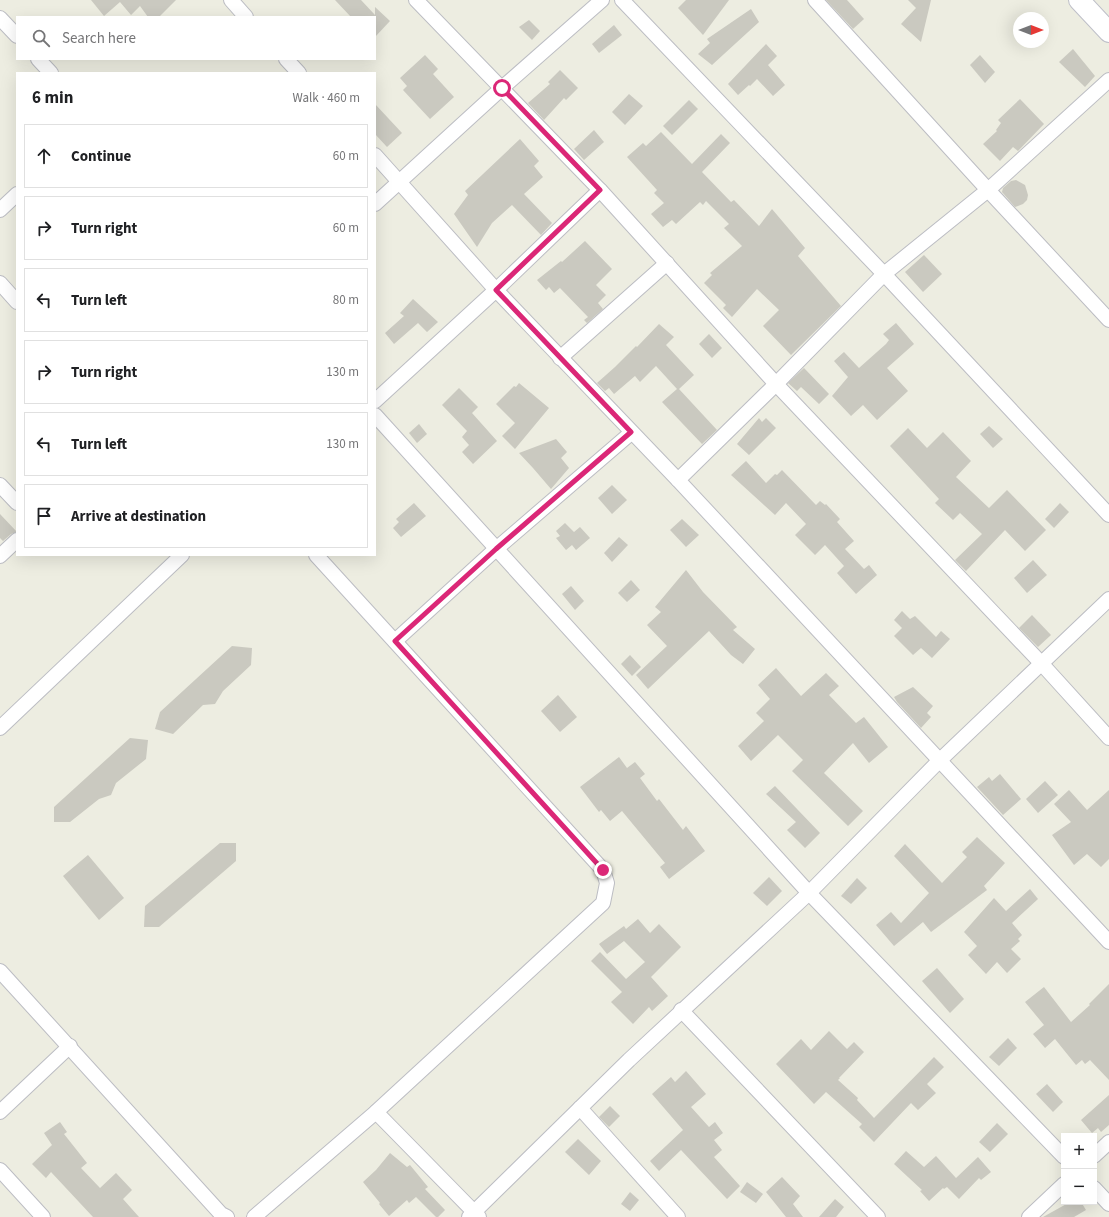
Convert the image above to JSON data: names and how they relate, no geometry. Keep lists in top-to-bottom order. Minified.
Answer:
{"north":"right","page":{"search":"Search here","heading":["6 min","Walk · 460 m"],"list":[["Continue","60 m"],["Turn right","60 m"],["Turn left","80 m"],["Turn right","130 m"],["Turn left","130 m"],"Arrive at destination"],"map_buttons":["+","−"]}}
